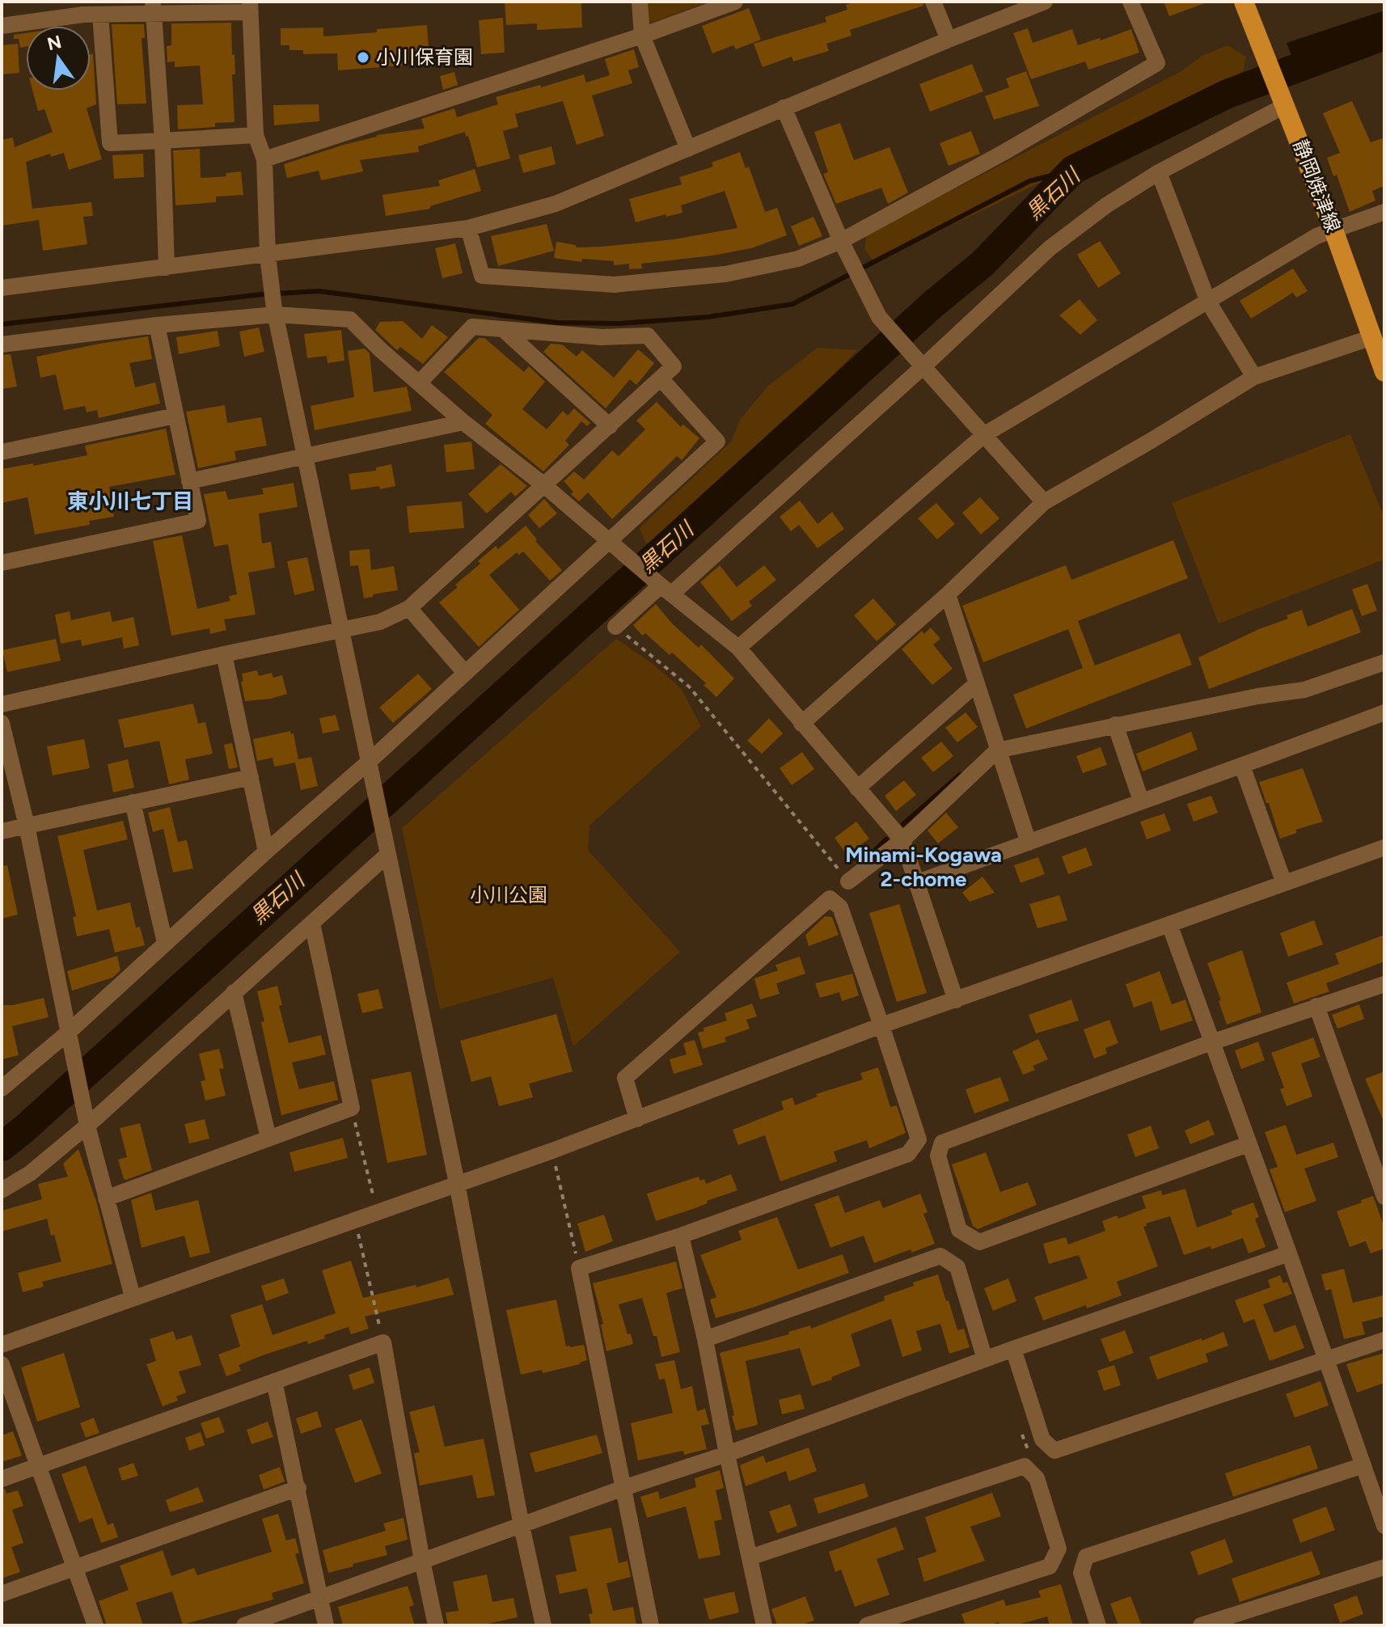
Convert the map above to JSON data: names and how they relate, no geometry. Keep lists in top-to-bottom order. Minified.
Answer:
{"streets":{"main road":["静岡焼津線"]},"districts":["東小川七丁目","Minami-Kogawa 2-chome"],"water":["黒石川"],"parks":["小川公園"],"places":["小川保育園"],"north":"top"}
